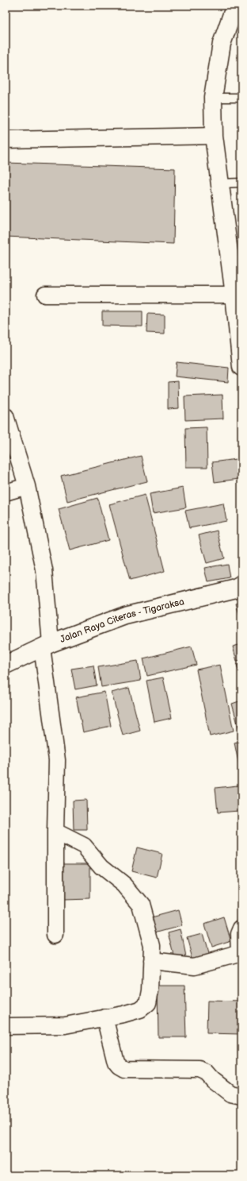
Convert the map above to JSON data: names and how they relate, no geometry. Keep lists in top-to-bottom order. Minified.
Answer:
{"streets":{"street":["Jalan Raya Citeras - Tigaraksa"]}}
